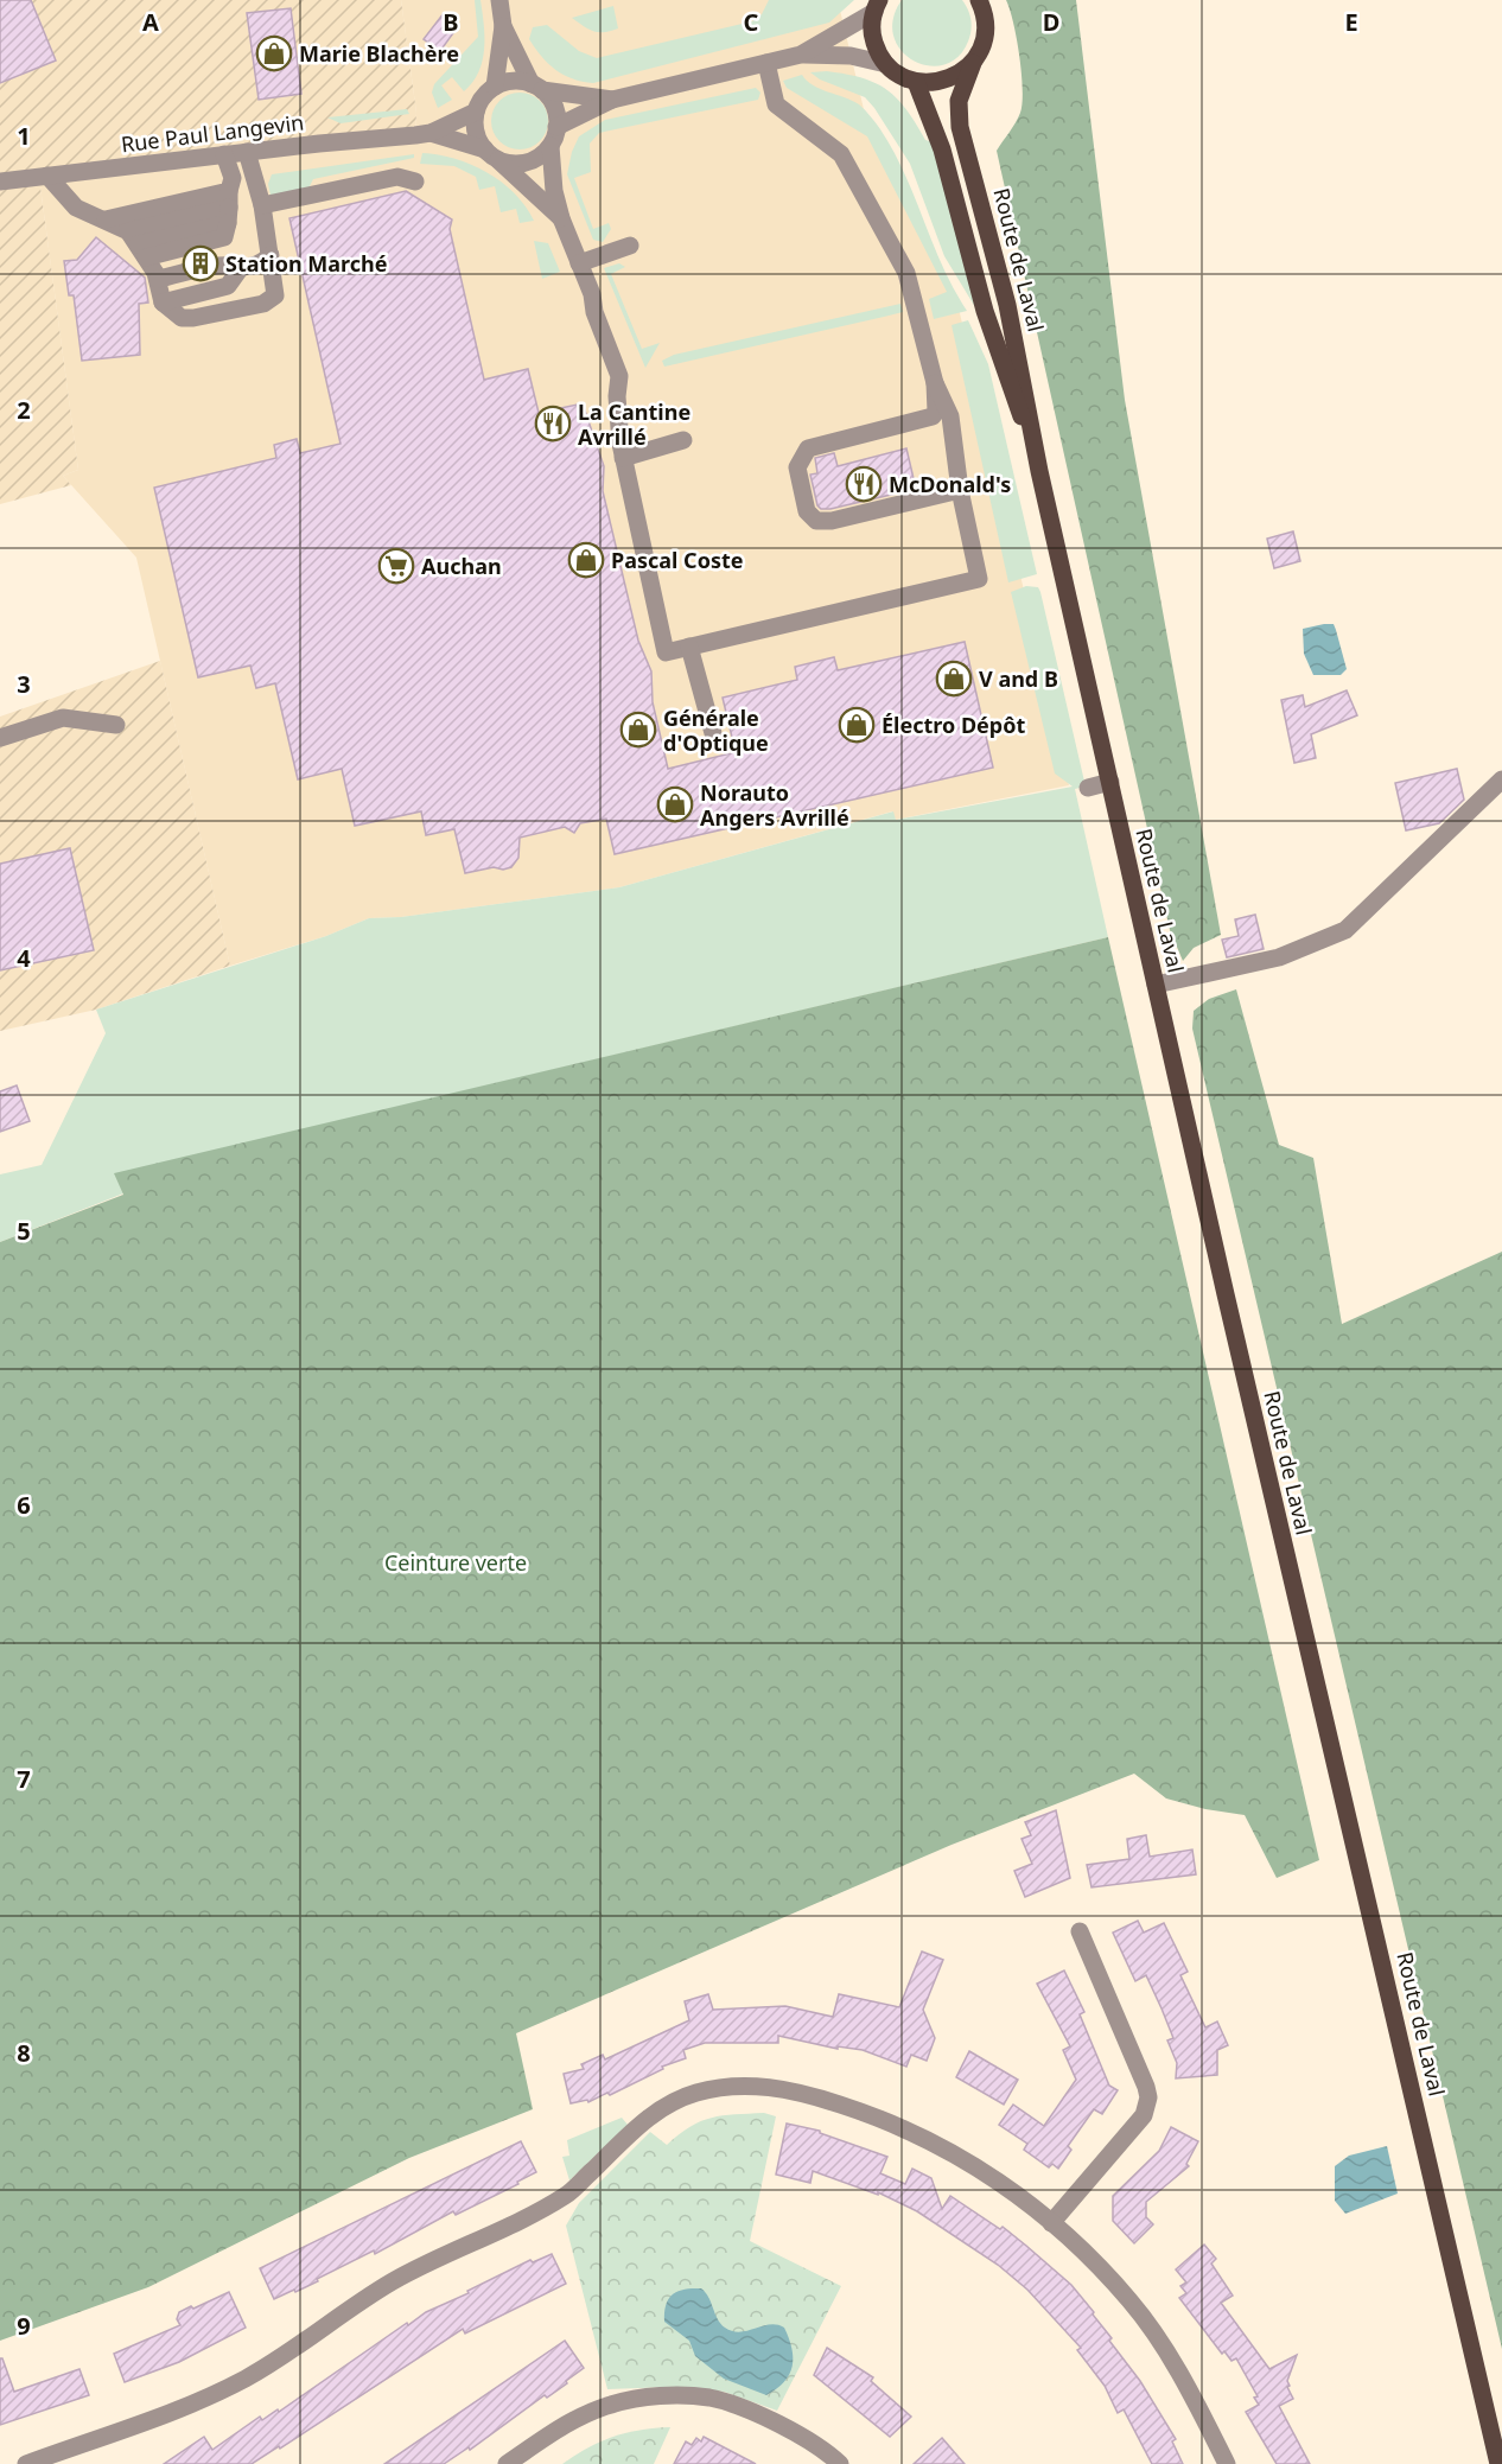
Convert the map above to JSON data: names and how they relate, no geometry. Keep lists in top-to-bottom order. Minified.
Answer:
{"streets":{"main road":["Route de Laval"],"street":["Rue Paul Langevin"]},"parks":["Ceinture verte"],"places":{"shop":["Marie Blachère","Pascal Coste","V and B","Électro Dépôt","Générale d'Optique","Norauto Angers Avrillé"],"building":["Station Marché"],"restaurant":["La Cantine Avrillé","McDonald's"],"supermarket":["Auchan"]},"grid":{"columns":["A","B","C","D","E"],"rows":["1","2","3","4","5","6","7","8","9"]}}
